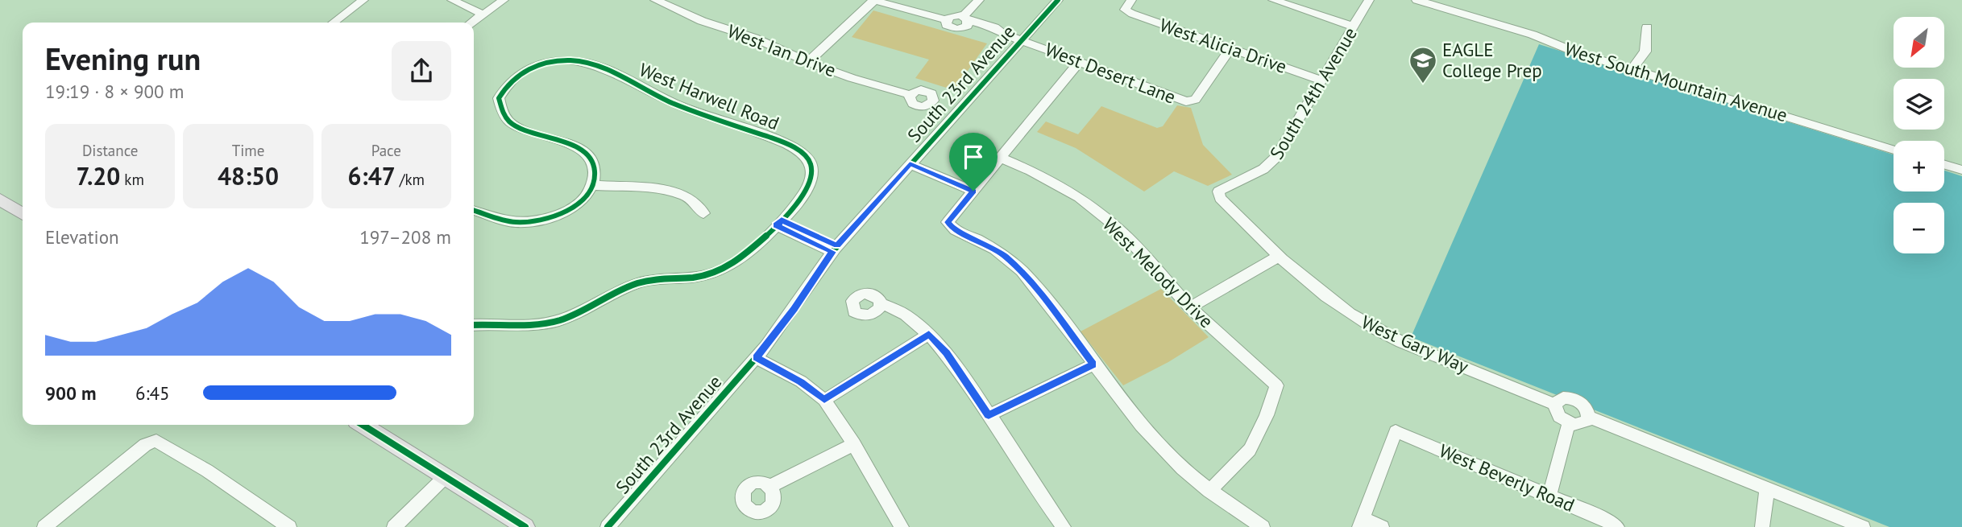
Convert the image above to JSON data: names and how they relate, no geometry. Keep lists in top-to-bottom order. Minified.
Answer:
{"streets":{"street":["West Alicia Drive","West Ian Drive","West Desert Lane","West South Mountain Avenue","South 23rd Avenue","South 24th Avenue","West Harwell Road","West Melody Drive","West Gary Way","West Beverly Road"]},"crossings":[["West Alicia Drive","West Desert Lane"],["West Alicia Drive","South 24th Avenue"],["West Desert Lane","South 23rd Avenue"],["South 24th Avenue","West Gary Way"]],"places":{"school or university":["EAGLE College Prep"]},"north":"bottom left","page":{"map_buttons":["+","−"],"heading":["Evening run","19:19 · 8 × 900 m"],"stats":[["Distance","7.20 km"],["Time","48:50"],["Pace","6:47 /km"]],"chart":["Elevation","197–208 m"],"list":[{"name":"900 m","note":"6:45"}]}}
